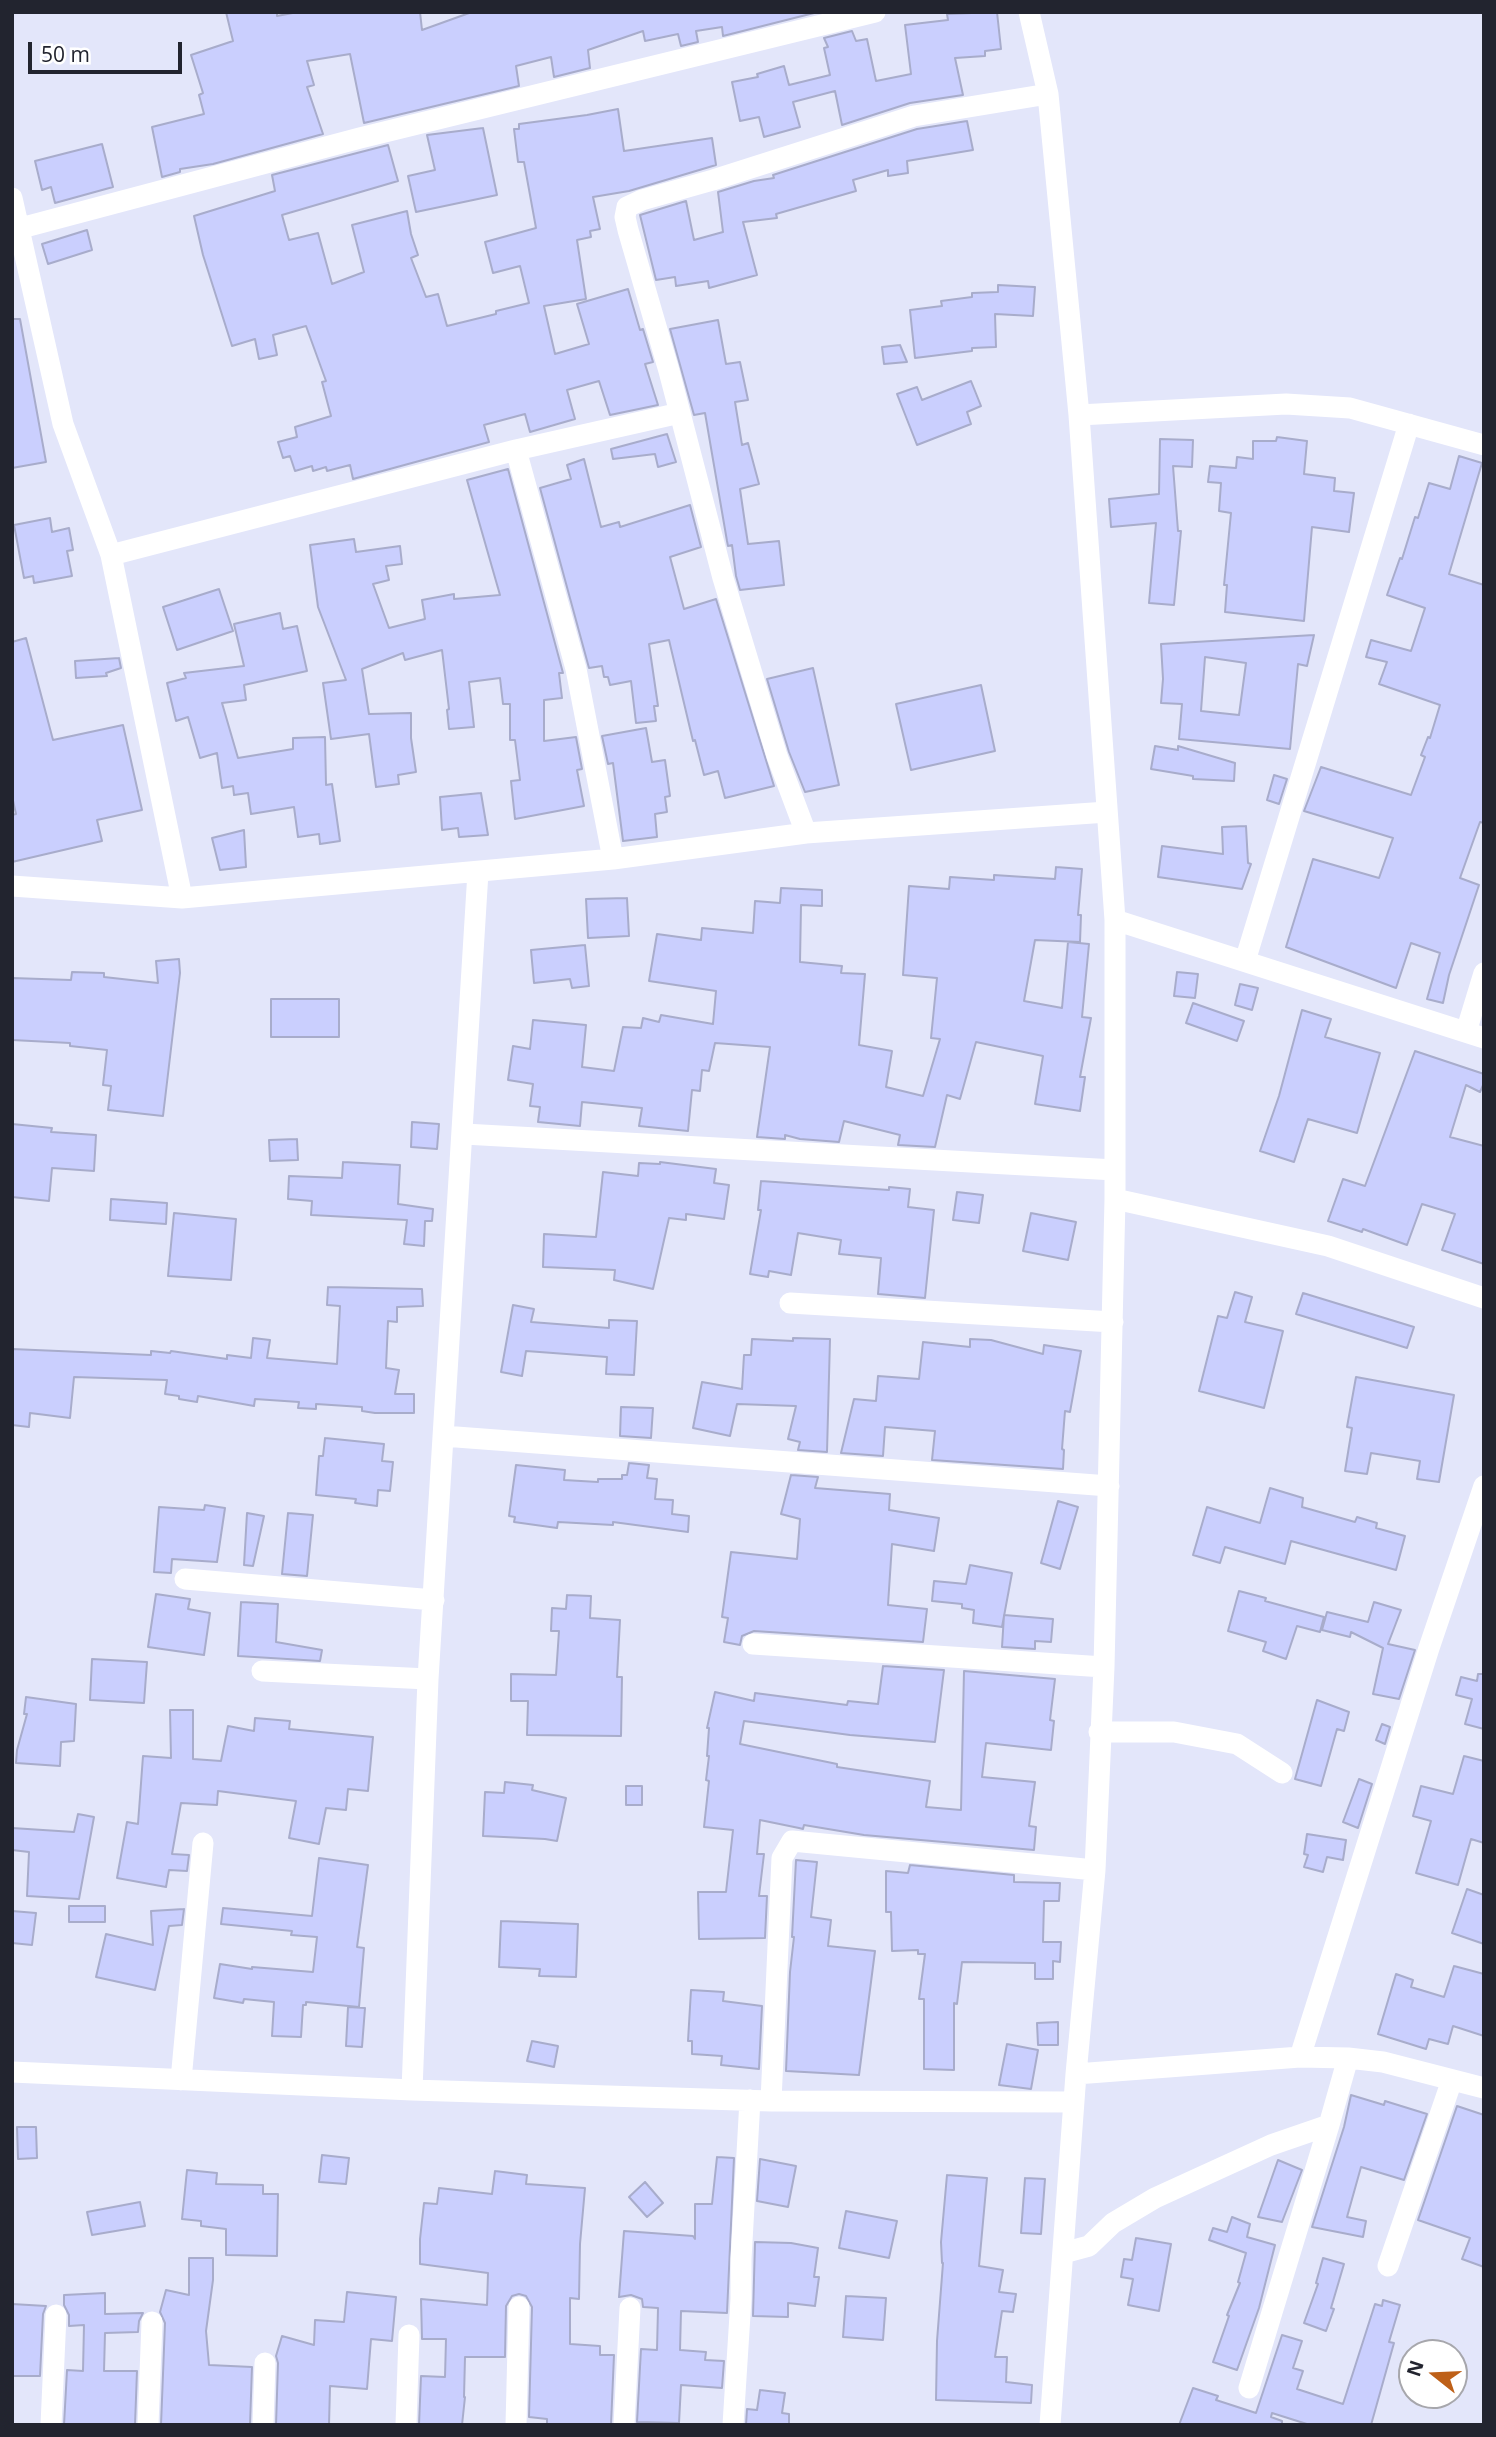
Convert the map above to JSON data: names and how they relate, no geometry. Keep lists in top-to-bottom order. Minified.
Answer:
{"scale_bar":"50 m","north":"left"}
